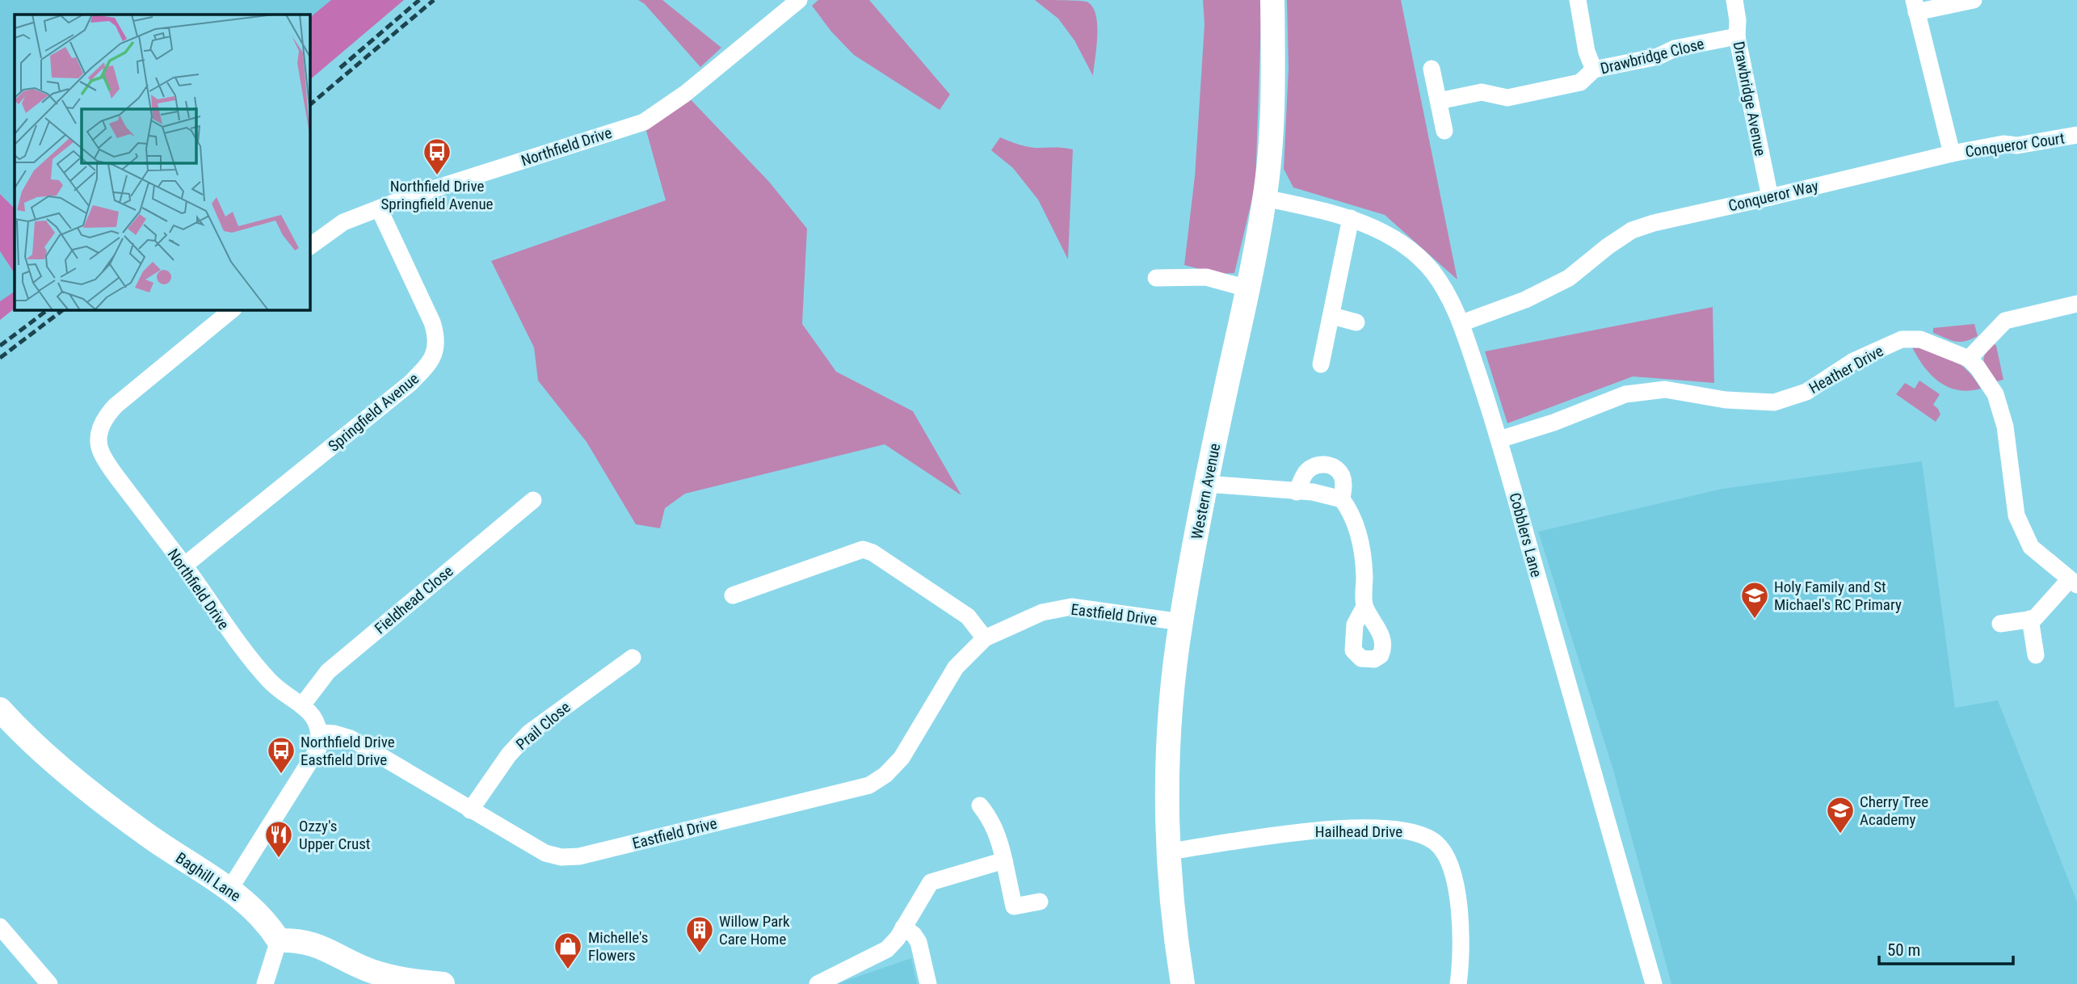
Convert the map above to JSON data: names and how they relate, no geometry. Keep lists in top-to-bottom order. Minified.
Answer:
{"streets":{"street":["Drawbridge Close","Drawbridge Avenue","Conqueror Court","Northfield Drive","Conqueror Way","Heather Drive","Springfield Avenue","Western Avenue","Cobblers Lane","Fieldhead Close","Eastfield Drive","Prail Close","Hailhead Drive","Baghill Lane"]},"crossings":[["Drawbridge Close","Drawbridge Avenue"],["Drawbridge Avenue","Conqueror Way"],["Conqueror Court","Conqueror Way"],["Northfield Drive","Springfield Avenue"],["Northfield Drive","Fieldhead Close"],["Northfield Drive","Eastfield Drive"],["Conqueror Way","Cobblers Lane"],["Heather Drive","Cobblers Lane"],["Western Avenue","Cobblers Lane"],["Western Avenue","Eastfield Drive"],["Western Avenue","Hailhead Drive"],["Eastfield Drive","Prail Close"]],"places":{"bus stop":["Northfield Drive Springfield Avenue","Northfield Drive Eastfield Drive"],"school or university":["Holy Family and St Michael's RC Primary","Cherry Tree Academy"],"restaurant":["Ozzy's Upper Crust"],"building":["Willow Park Care Home"],"shop":["Michelle's Flowers"]},"scale_bar":"50 m"}
